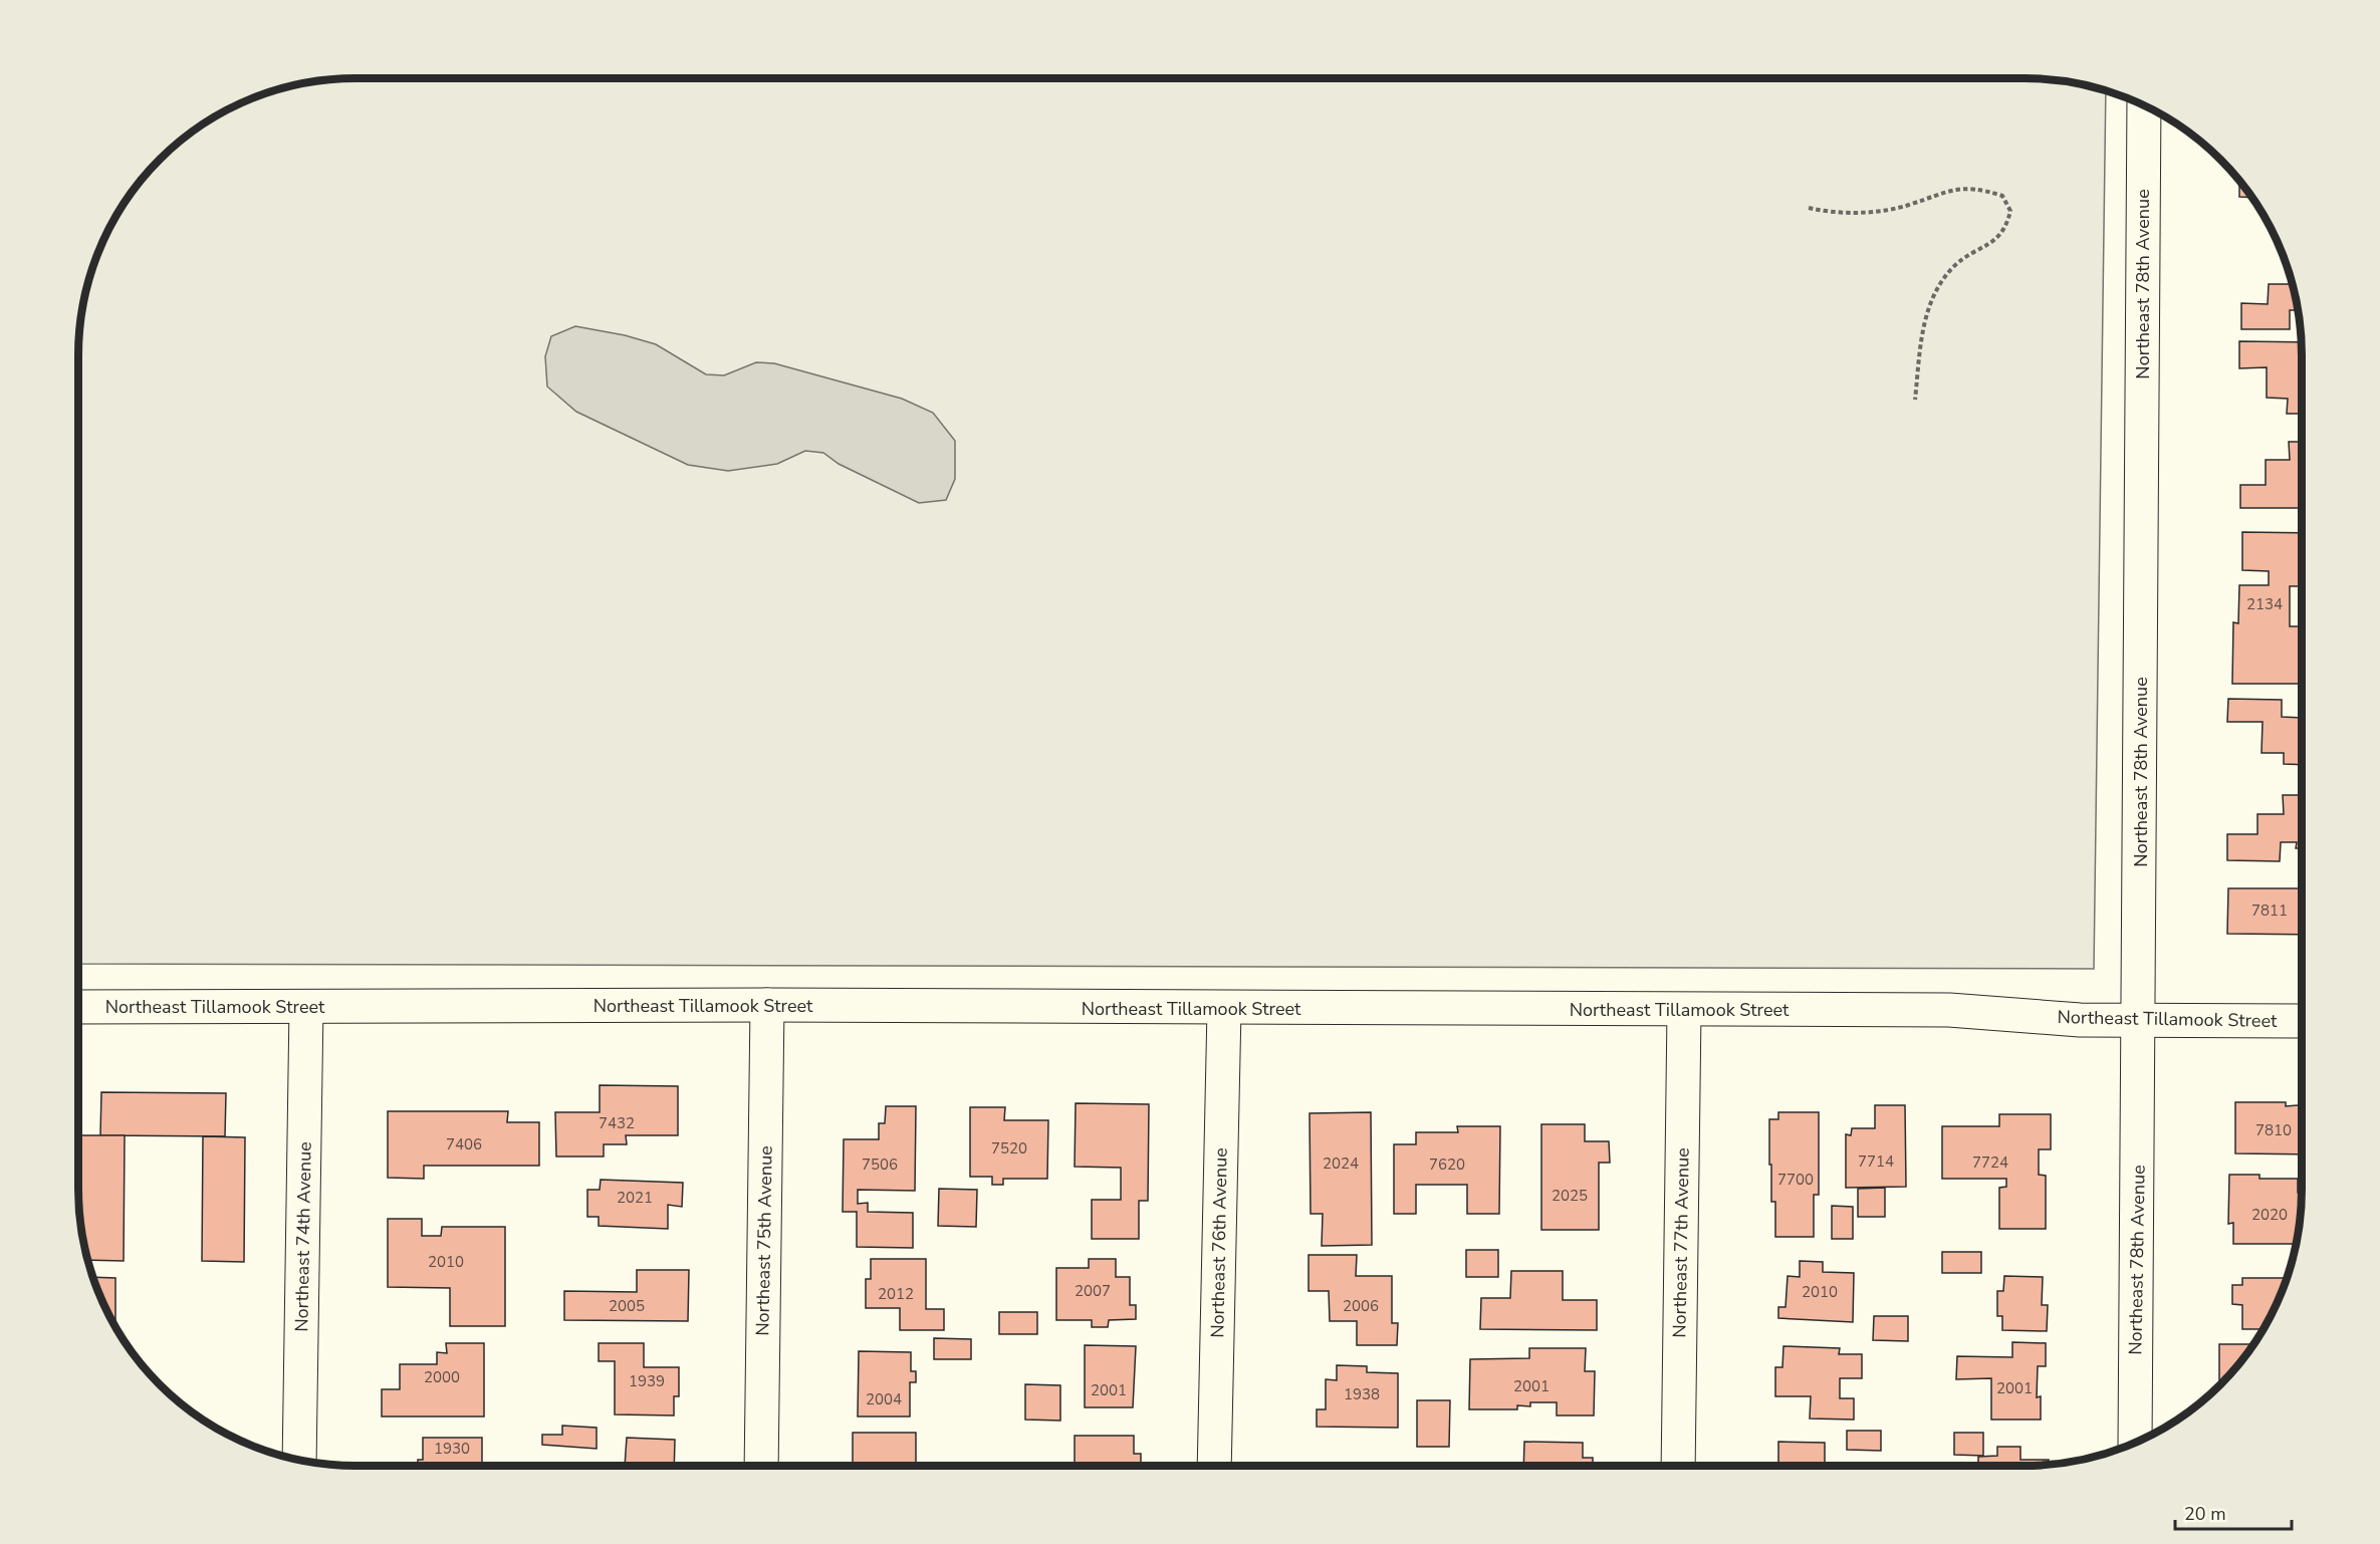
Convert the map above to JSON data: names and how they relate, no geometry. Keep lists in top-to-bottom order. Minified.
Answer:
{"streets":{"street":["Northeast 78th Avenue","Northeast Tillamook Street","Northeast 74th Avenue","Northeast 75th Avenue","Northeast 76th Avenue","Northeast 77th Avenue"]},"crossings":[["Northeast 78th Avenue","Northeast Tillamook Street"],["Northeast Tillamook Street","Northeast 74th Avenue"],["Northeast Tillamook Street","Northeast 75th Avenue"],["Northeast Tillamook Street","Northeast 76th Avenue"],["Northeast Tillamook Street","Northeast 77th Avenue"]],"house_numbers":["2134","7811","7432","7810","7406","7520","7714","7724","2024","7506","7620","7700","2025","2021","2020","2010","2007","2010","2012","2005","2006","2000","1939","2001","2001","2001","1938","2004","1930"],"scale_bar":"20 m"}
